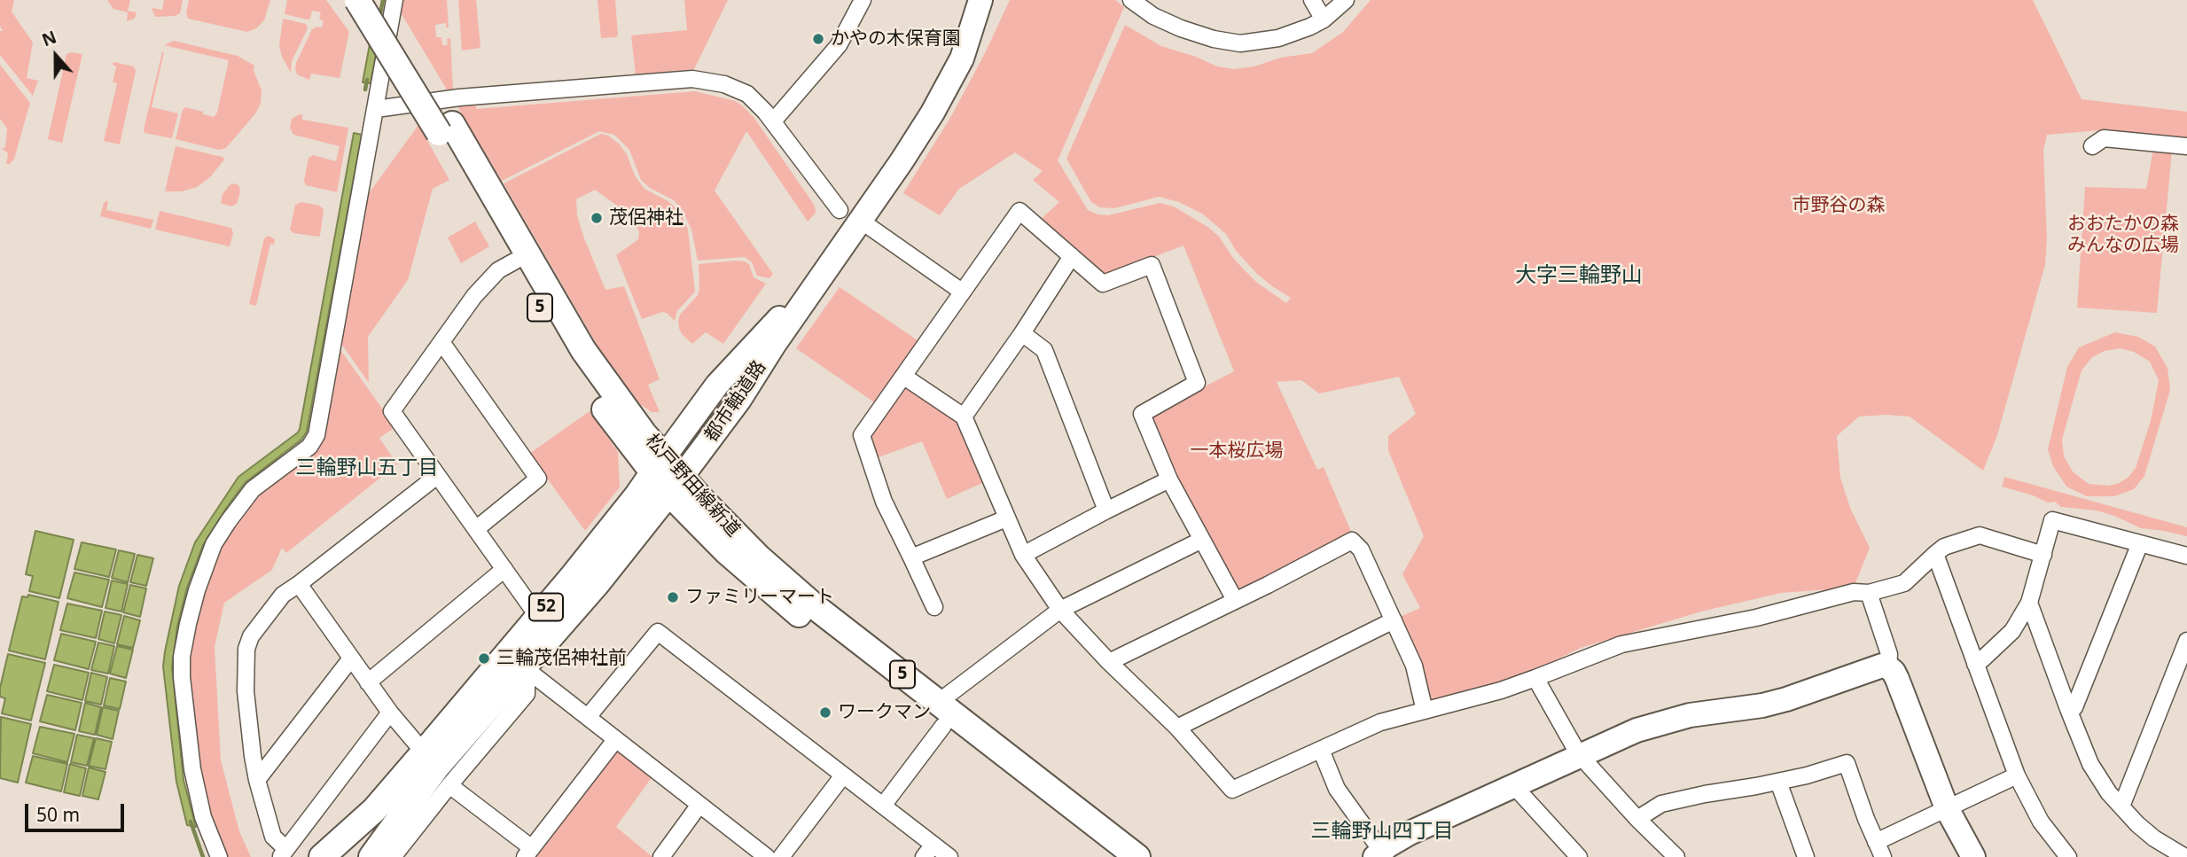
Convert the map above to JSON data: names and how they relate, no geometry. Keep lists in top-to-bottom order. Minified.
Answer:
{"streets":{"main road":["5","都市軸道路","松戸野田線新道","52"]},"crossings":[["都市軸道路","松戸野田線新道"],["都市軸道路","52"],["松戸野田線新道","52"]],"districts":["大字三輪野山","三輪野山五丁目","三輪野山四丁目"],"parks":["市野谷の森","おおたかの森 みんなの広場","一本桜広場"],"places":["かやの木保育園","茂侶神社","ファミリーマート","三輪茂侶神社前","ワークマン"],"scale_bar":"50 m","north":"top"}
